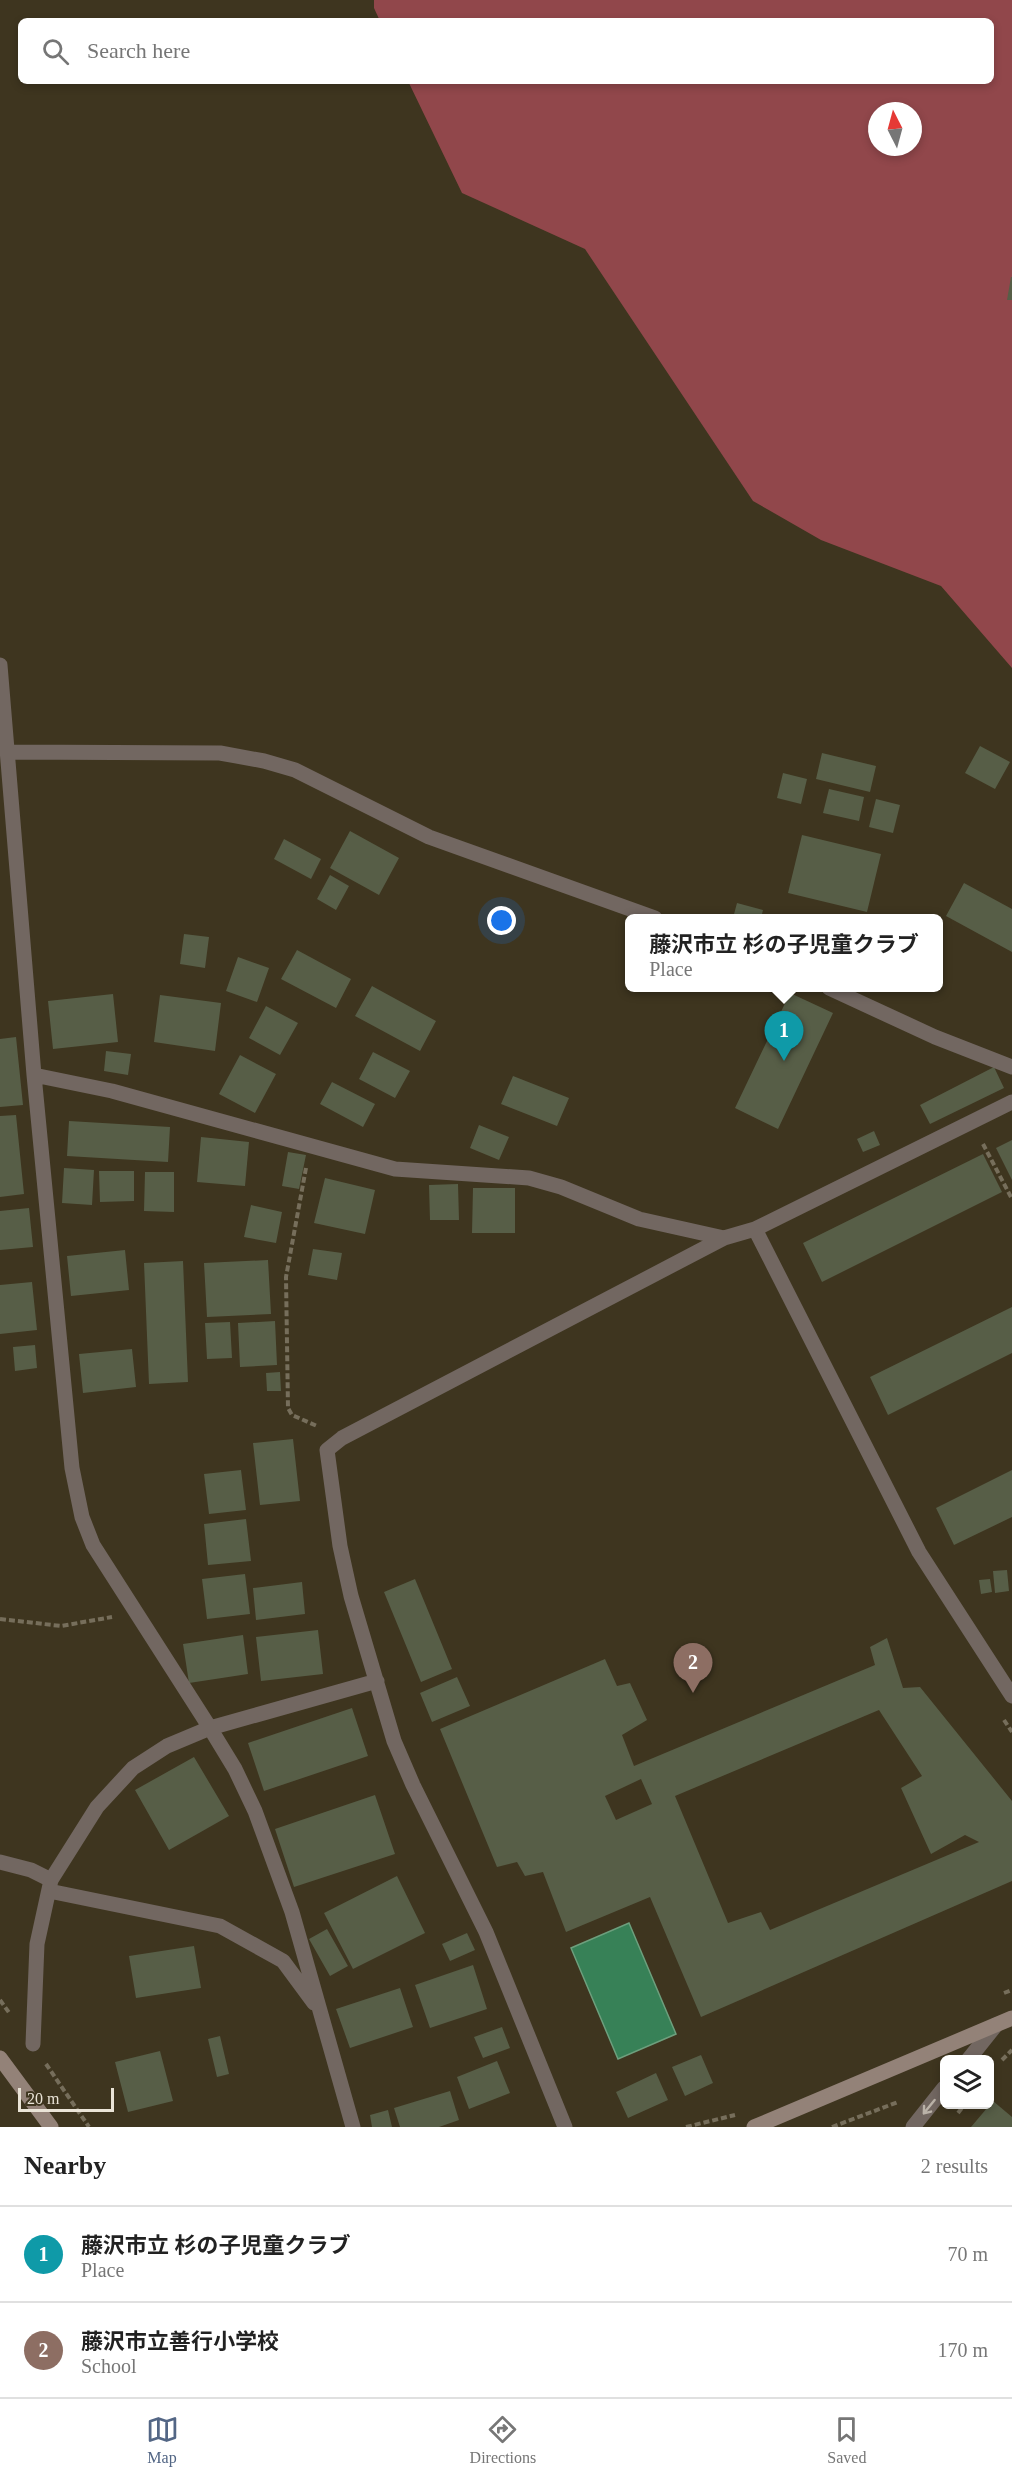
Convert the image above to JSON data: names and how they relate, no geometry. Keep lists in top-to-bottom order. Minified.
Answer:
{"scale_bar":"20 m","north":"top","page":{"search":"Search here","popup":["藤沢市立 杉の子児童クラブ","Place"],"pins":["1","2"],"scale":"20 m","heading":["Nearby","2 results"],"list":[{"mark":"1","name":"藤沢市立 杉の子児童クラブ","note":"Place","value":"70 m"},{"mark":"2","name":"藤沢市立善行小学校","note":"School","value":"170 m"}],"nav":["Map","Directions","Saved"]}}
